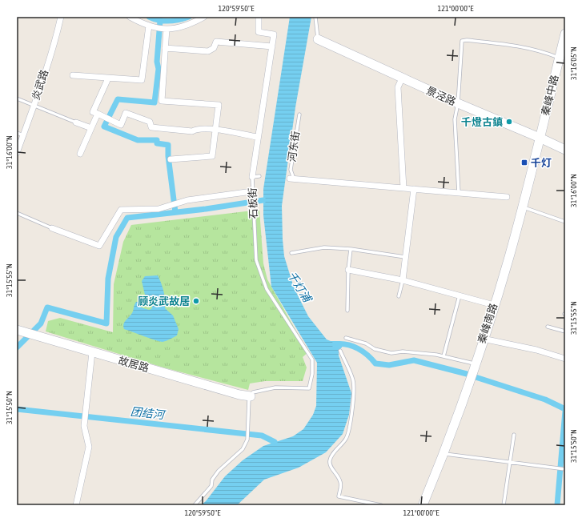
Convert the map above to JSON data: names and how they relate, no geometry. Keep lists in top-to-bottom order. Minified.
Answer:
{"streets":{"street":["炎武路","秦峰中路","景泾路","石板街","秦峰南路","故居路"],"lane":["河东街"]},"crossings":[["秦峰中路","景泾路"],["秦峰中路","秦峰南路"],["景泾路","秦峰南路"],["石板街","故居路"]],"water":["千灯浦","团结河"],"places":{"other":["千燈古鎮","顾炎武故居"],"transit":["千灯"]},"coordinates":["120°59'50\"E","121°00'00\"E","31°16'05\"N","31°16'00\"N","31°15'55\"N","31°15'50\"N"]}
